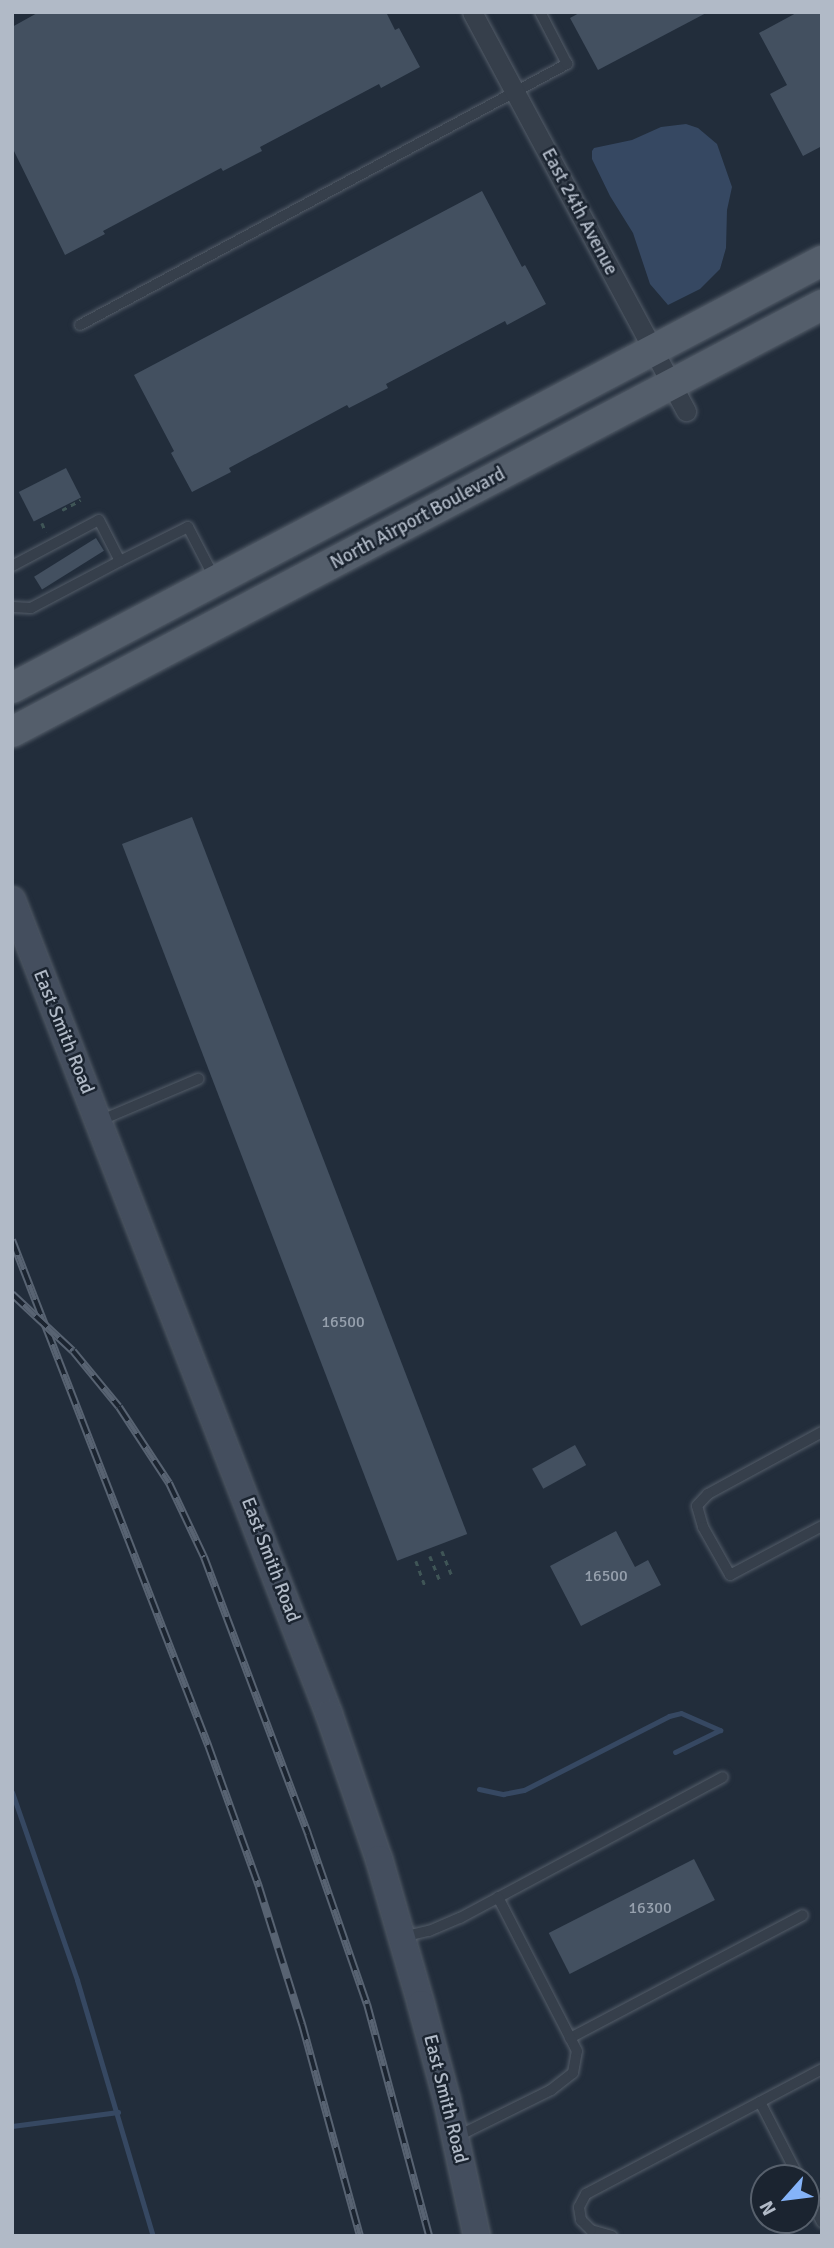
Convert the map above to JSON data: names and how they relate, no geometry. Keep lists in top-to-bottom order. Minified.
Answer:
{"streets":{"main road":["North Airport Boulevard"],"street":["East 24th Avenue","East Smith Road"]},"crossings":[["East 24th Avenue","North Airport Boulevard"]],"house_numbers":["16500","16500","16300"],"north":"bottom left"}
